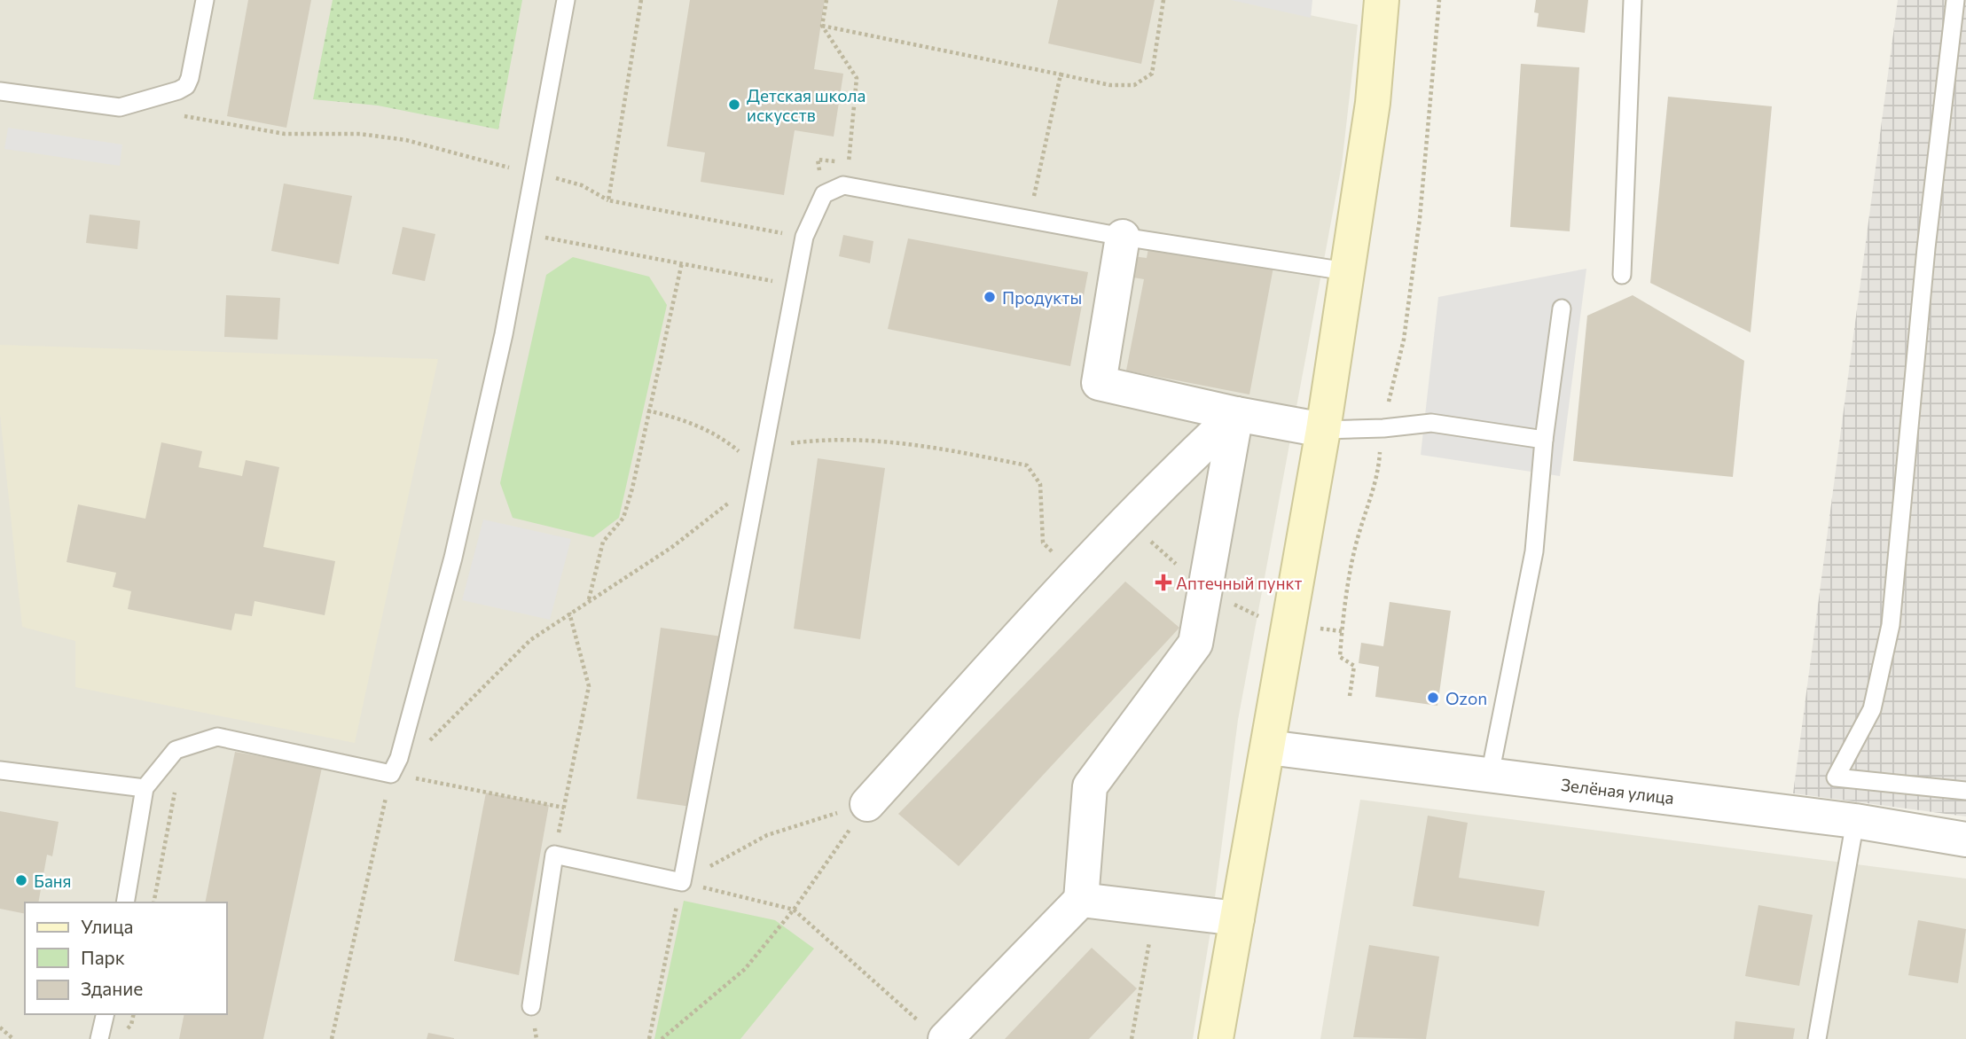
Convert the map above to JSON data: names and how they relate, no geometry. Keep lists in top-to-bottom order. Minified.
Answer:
{"streets":{"street":["Зелёная улица"]},"places":{"other":["Детская школа искусств","Продукты","Ozon","Баня"],"health":["Аптечный пункт"]},"legend":["Улица","Парк","Здание"]}
